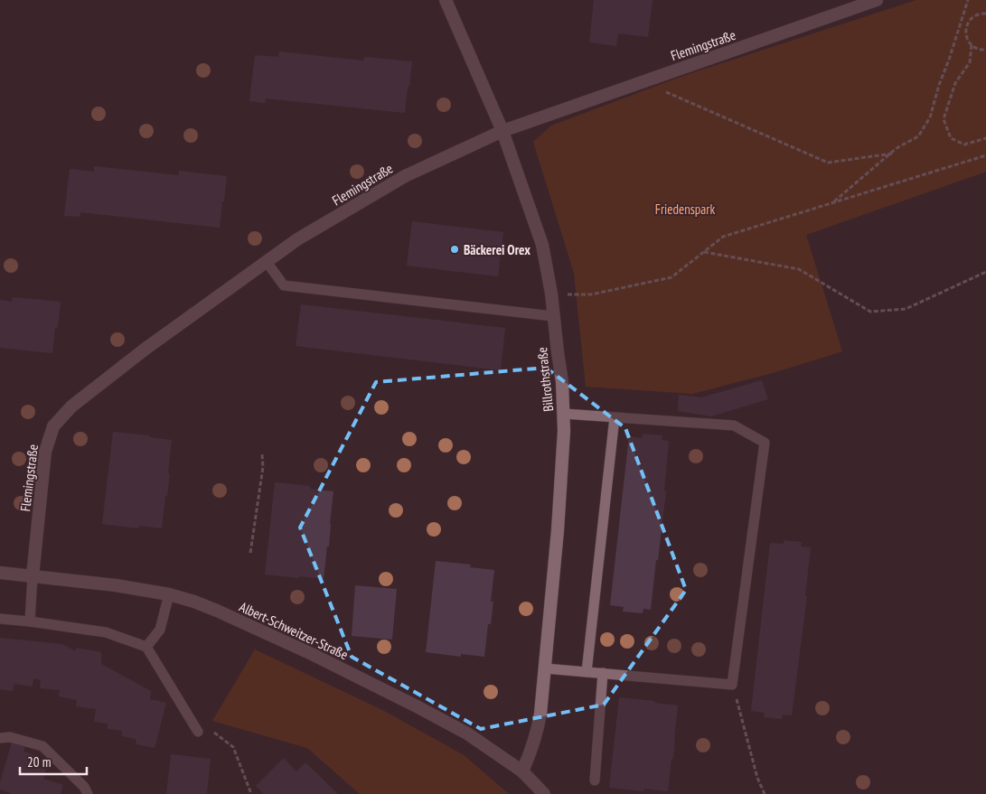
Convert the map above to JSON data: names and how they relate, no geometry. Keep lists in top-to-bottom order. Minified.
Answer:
{"streets":{"street":["Flemingstraße","Billrothstraße","Albert-Schweitzer-Straße"]},"crossings":[["Flemingstraße","Billrothstraße"],["Flemingstraße","Albert-Schweitzer-Straße"],["Billrothstraße","Albert-Schweitzer-Straße"]],"parks":["Friedenspark"],"places":["Bäckerei Orex"],"scale_bar":"20 m"}
